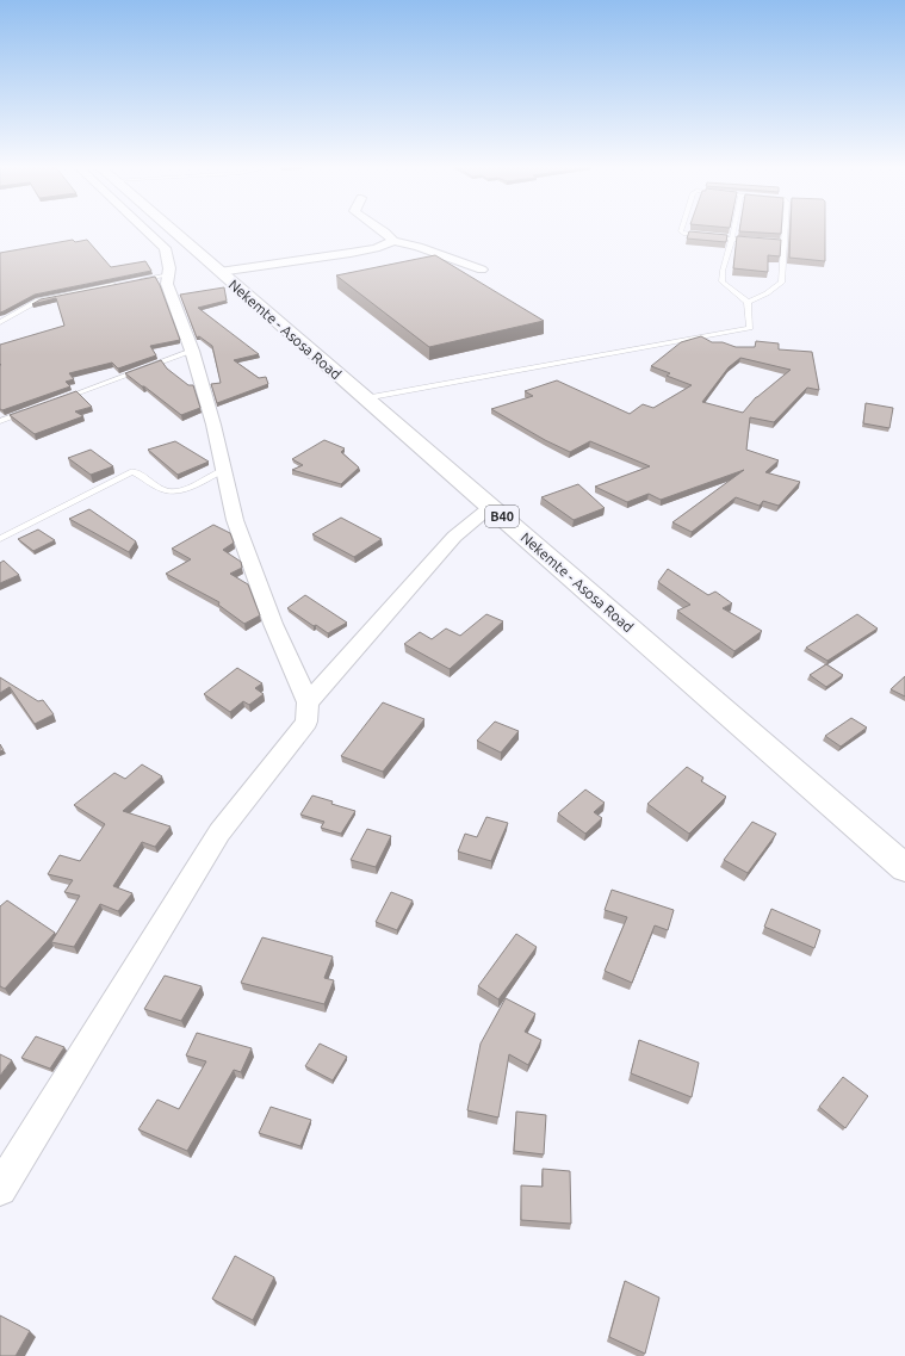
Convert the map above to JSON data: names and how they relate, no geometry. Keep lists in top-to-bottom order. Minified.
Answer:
{"streets":{"highway":["Nekemte - Asosa Road","B40"]}}
